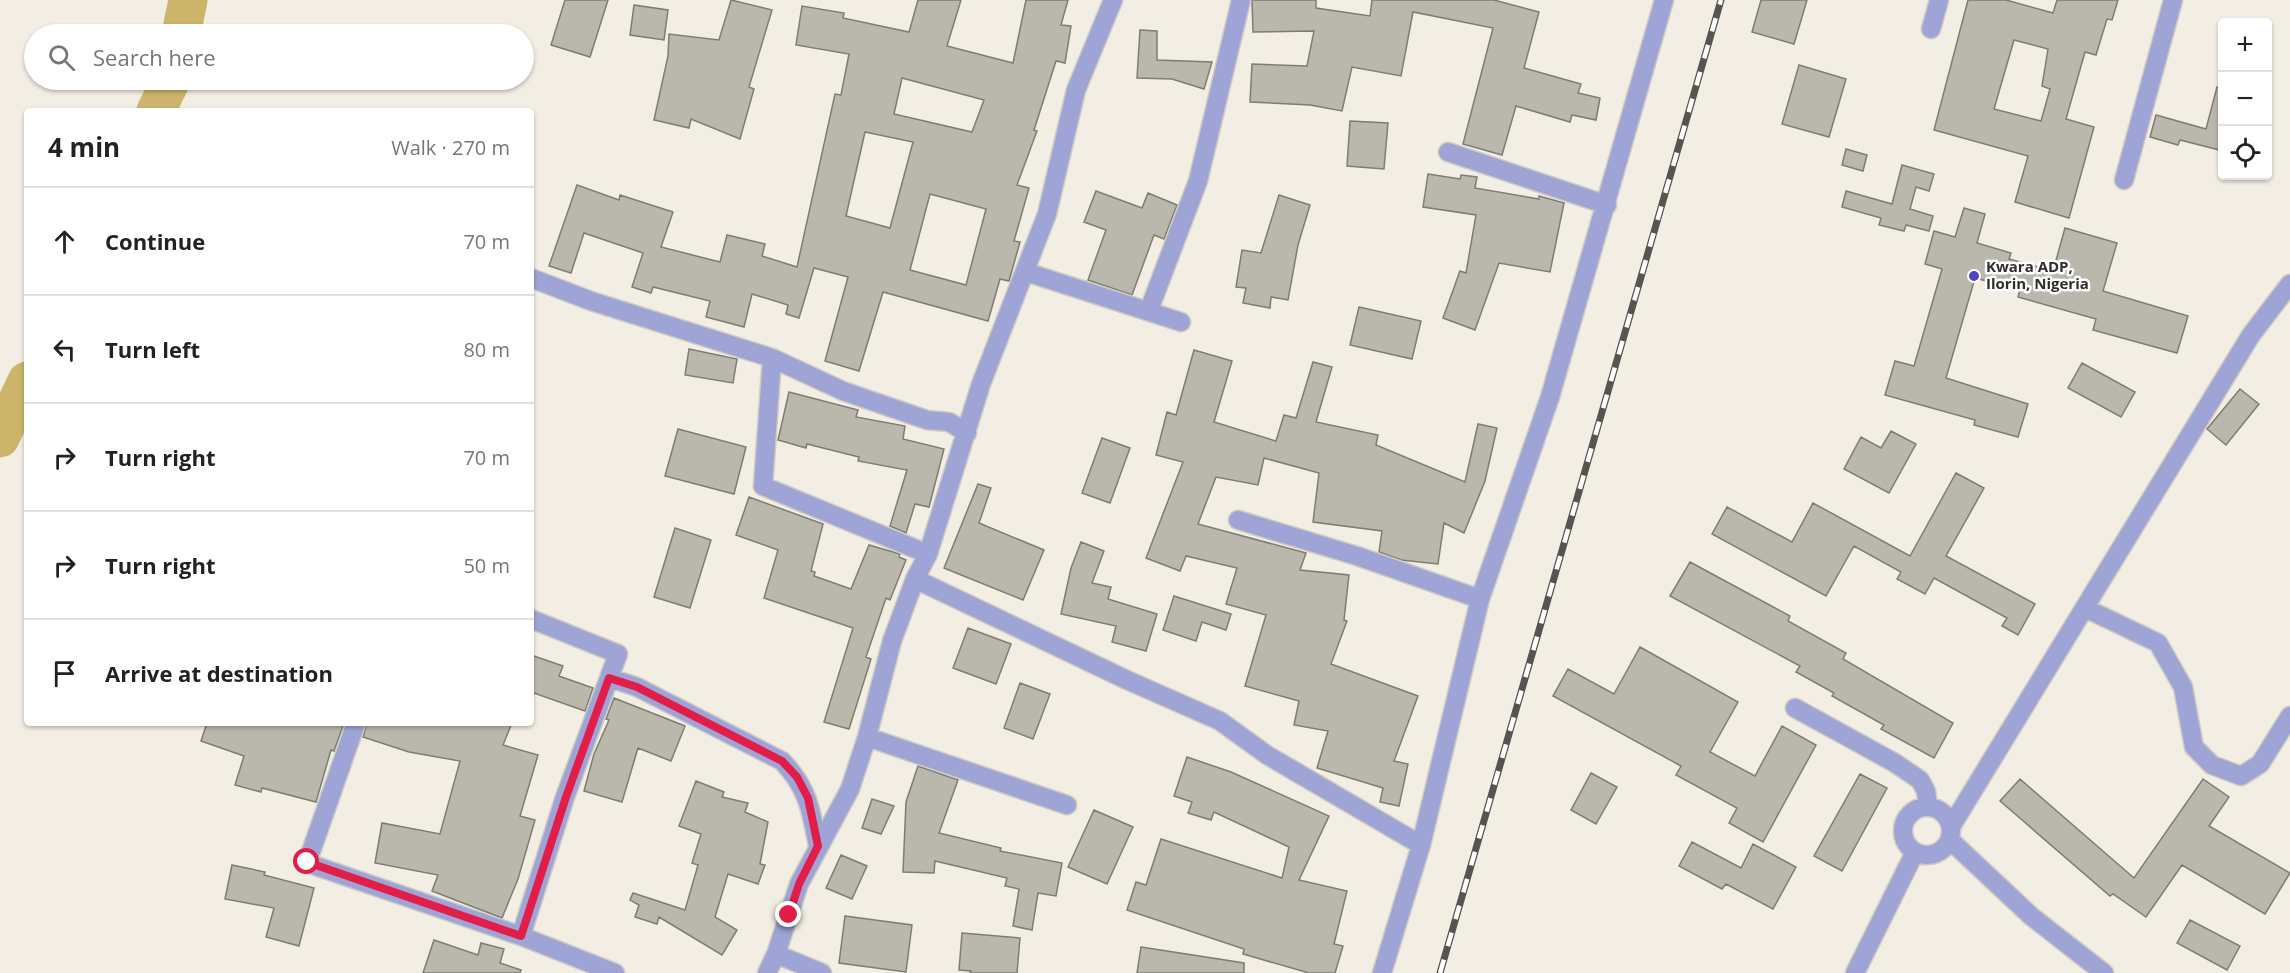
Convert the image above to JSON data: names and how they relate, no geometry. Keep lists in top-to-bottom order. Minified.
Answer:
{"places":["Kwara ADP, Ilorin, Nigeria"],"page":{"map_buttons":["+","−"],"search":"Search here","heading":["4 min","Walk · 270 m"],"list":[["Continue","70 m"],["Turn left","80 m"],["Turn right","70 m"],["Turn right","50 m"],"Arrive at destination"]}}
